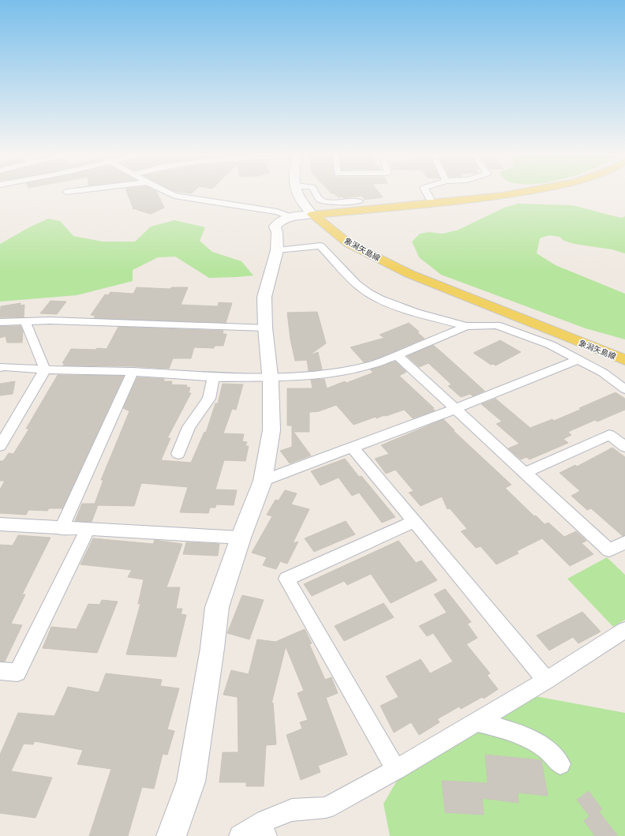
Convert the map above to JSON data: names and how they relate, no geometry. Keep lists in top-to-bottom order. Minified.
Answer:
{"streets":{"main road":["象潟矢島線"]}}
